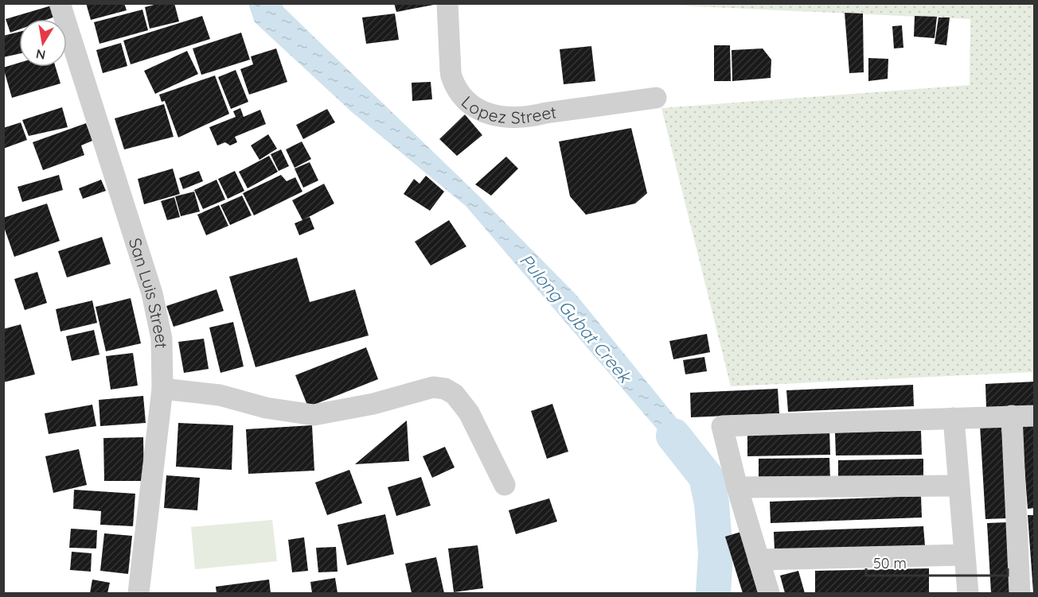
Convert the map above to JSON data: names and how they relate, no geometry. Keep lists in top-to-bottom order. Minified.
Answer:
{"streets":{"street":["Lopez Street","San Luis Street"]},"water":["Pulong Gubat Creek"],"scale_bar":"50 m","north":"bottom"}
